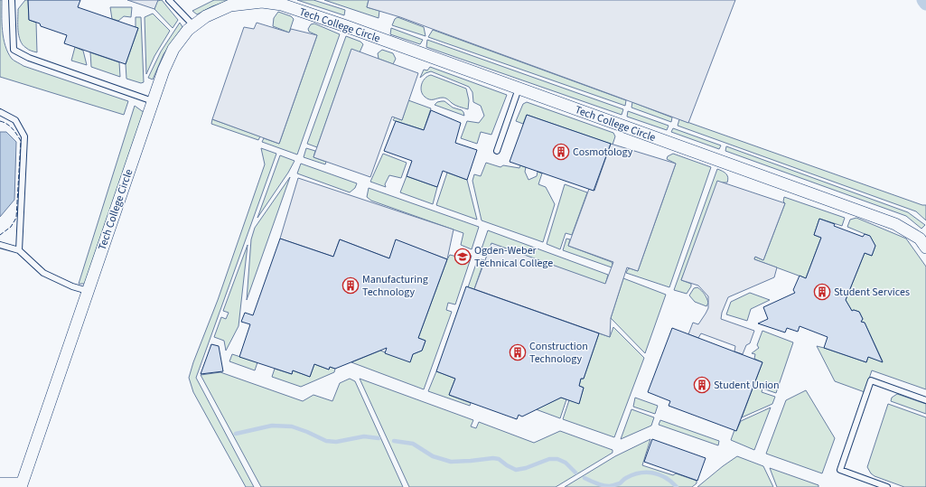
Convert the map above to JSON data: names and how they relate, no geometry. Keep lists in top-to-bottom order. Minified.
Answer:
{"streets":{"street":["Tech College Circle"]},"places":{"building":["Cosmotology","Manufacturing Technology","Student Services","Construction Technology","Student Union"],"school or university":["Ogden-Weber Technical College"]}}
